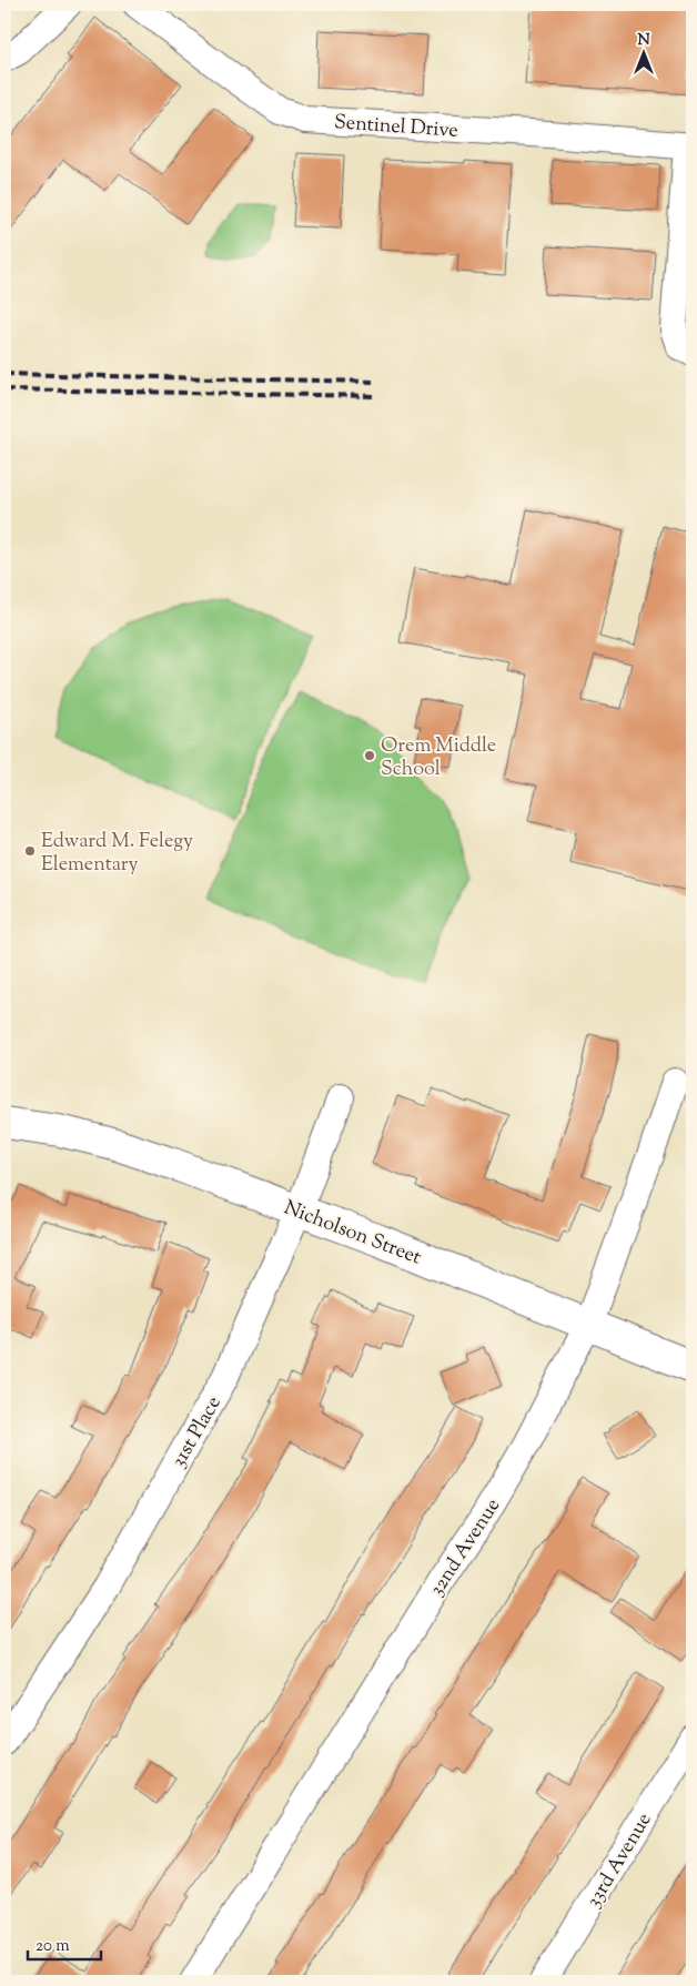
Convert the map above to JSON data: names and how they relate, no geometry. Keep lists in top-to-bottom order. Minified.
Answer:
{"streets":{"street":["Sentinel Drive","Nicholson Street","31st Place","32nd Avenue","33rd Avenue"]},"crossings":[["Nicholson Street","31st Place"],["Nicholson Street","32nd Avenue"]],"places":["Orem Middle School","Edward M. Felegy Elementary"],"scale_bar":"20 m","north":"top"}
